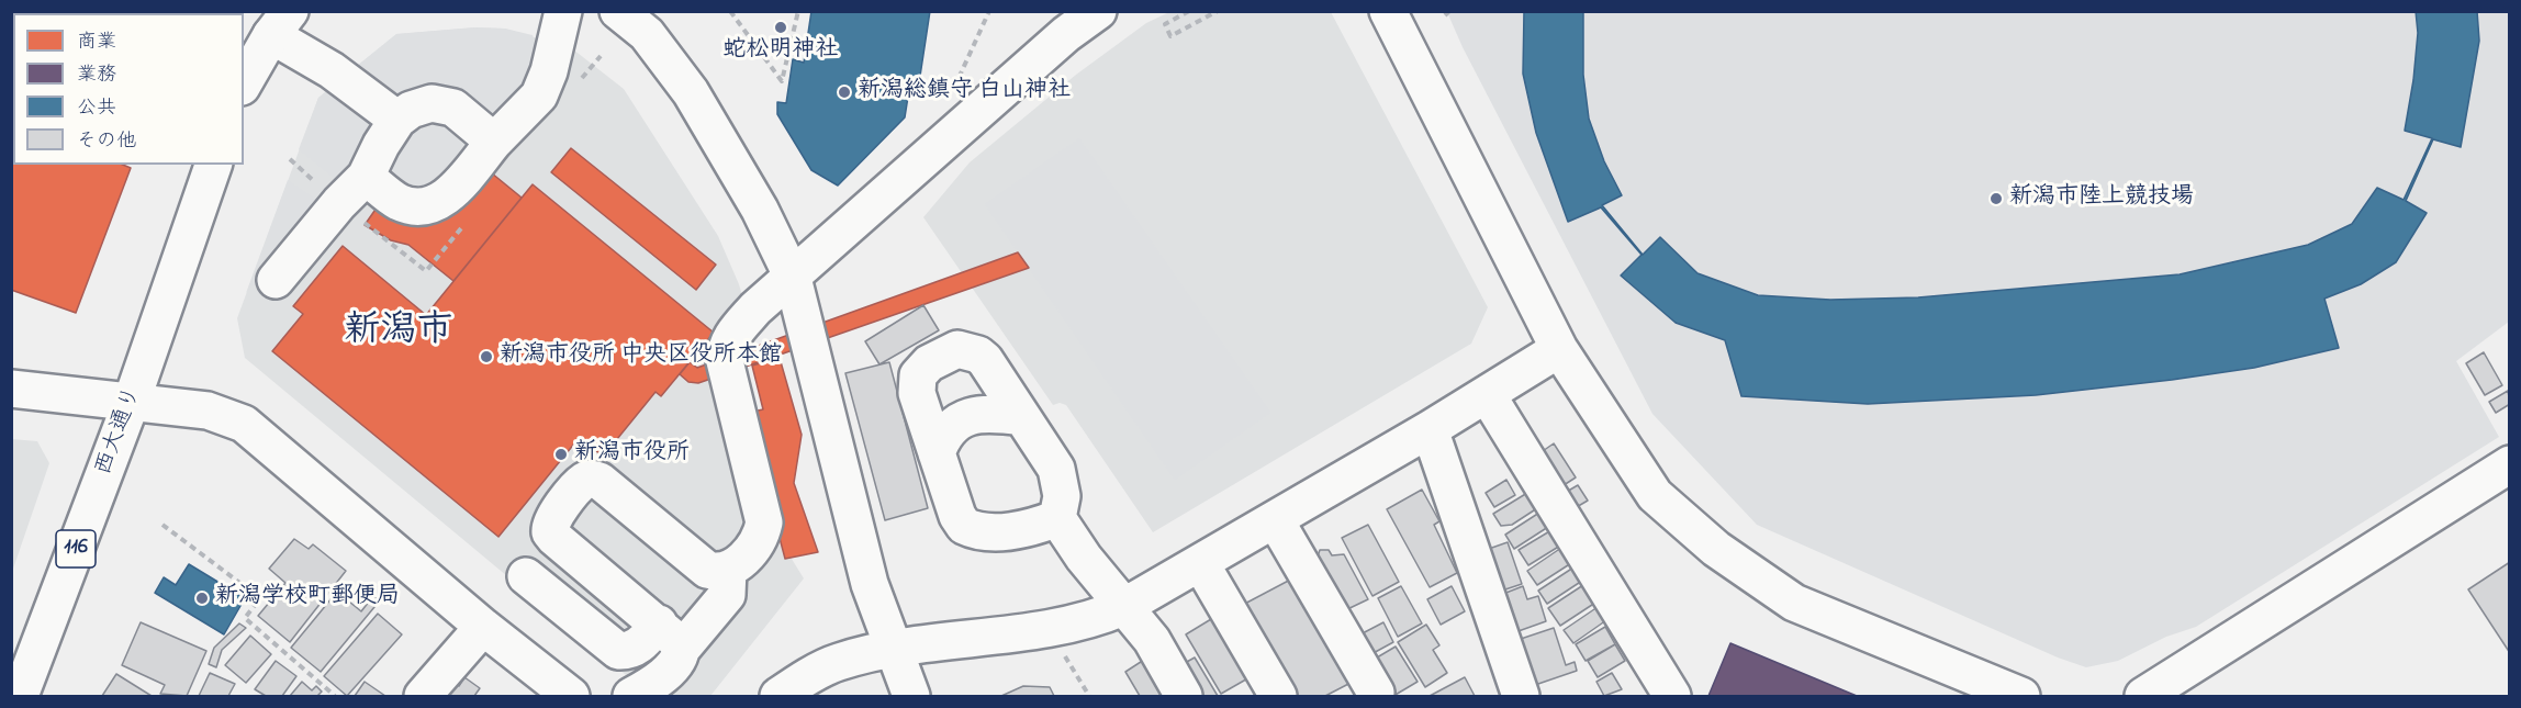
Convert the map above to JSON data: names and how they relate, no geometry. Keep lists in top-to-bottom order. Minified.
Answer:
{"streets":{"main road":["西大通り","116"]},"districts":["新潟市"],"places":["蛇松明神社","新潟総鎮守 白山神社","新潟市陸上競技場","新潟市役所 中央区役所本館","新潟市役所","新潟学校町郵便局"],"legend":["商業","業務","公共","その他"]}
